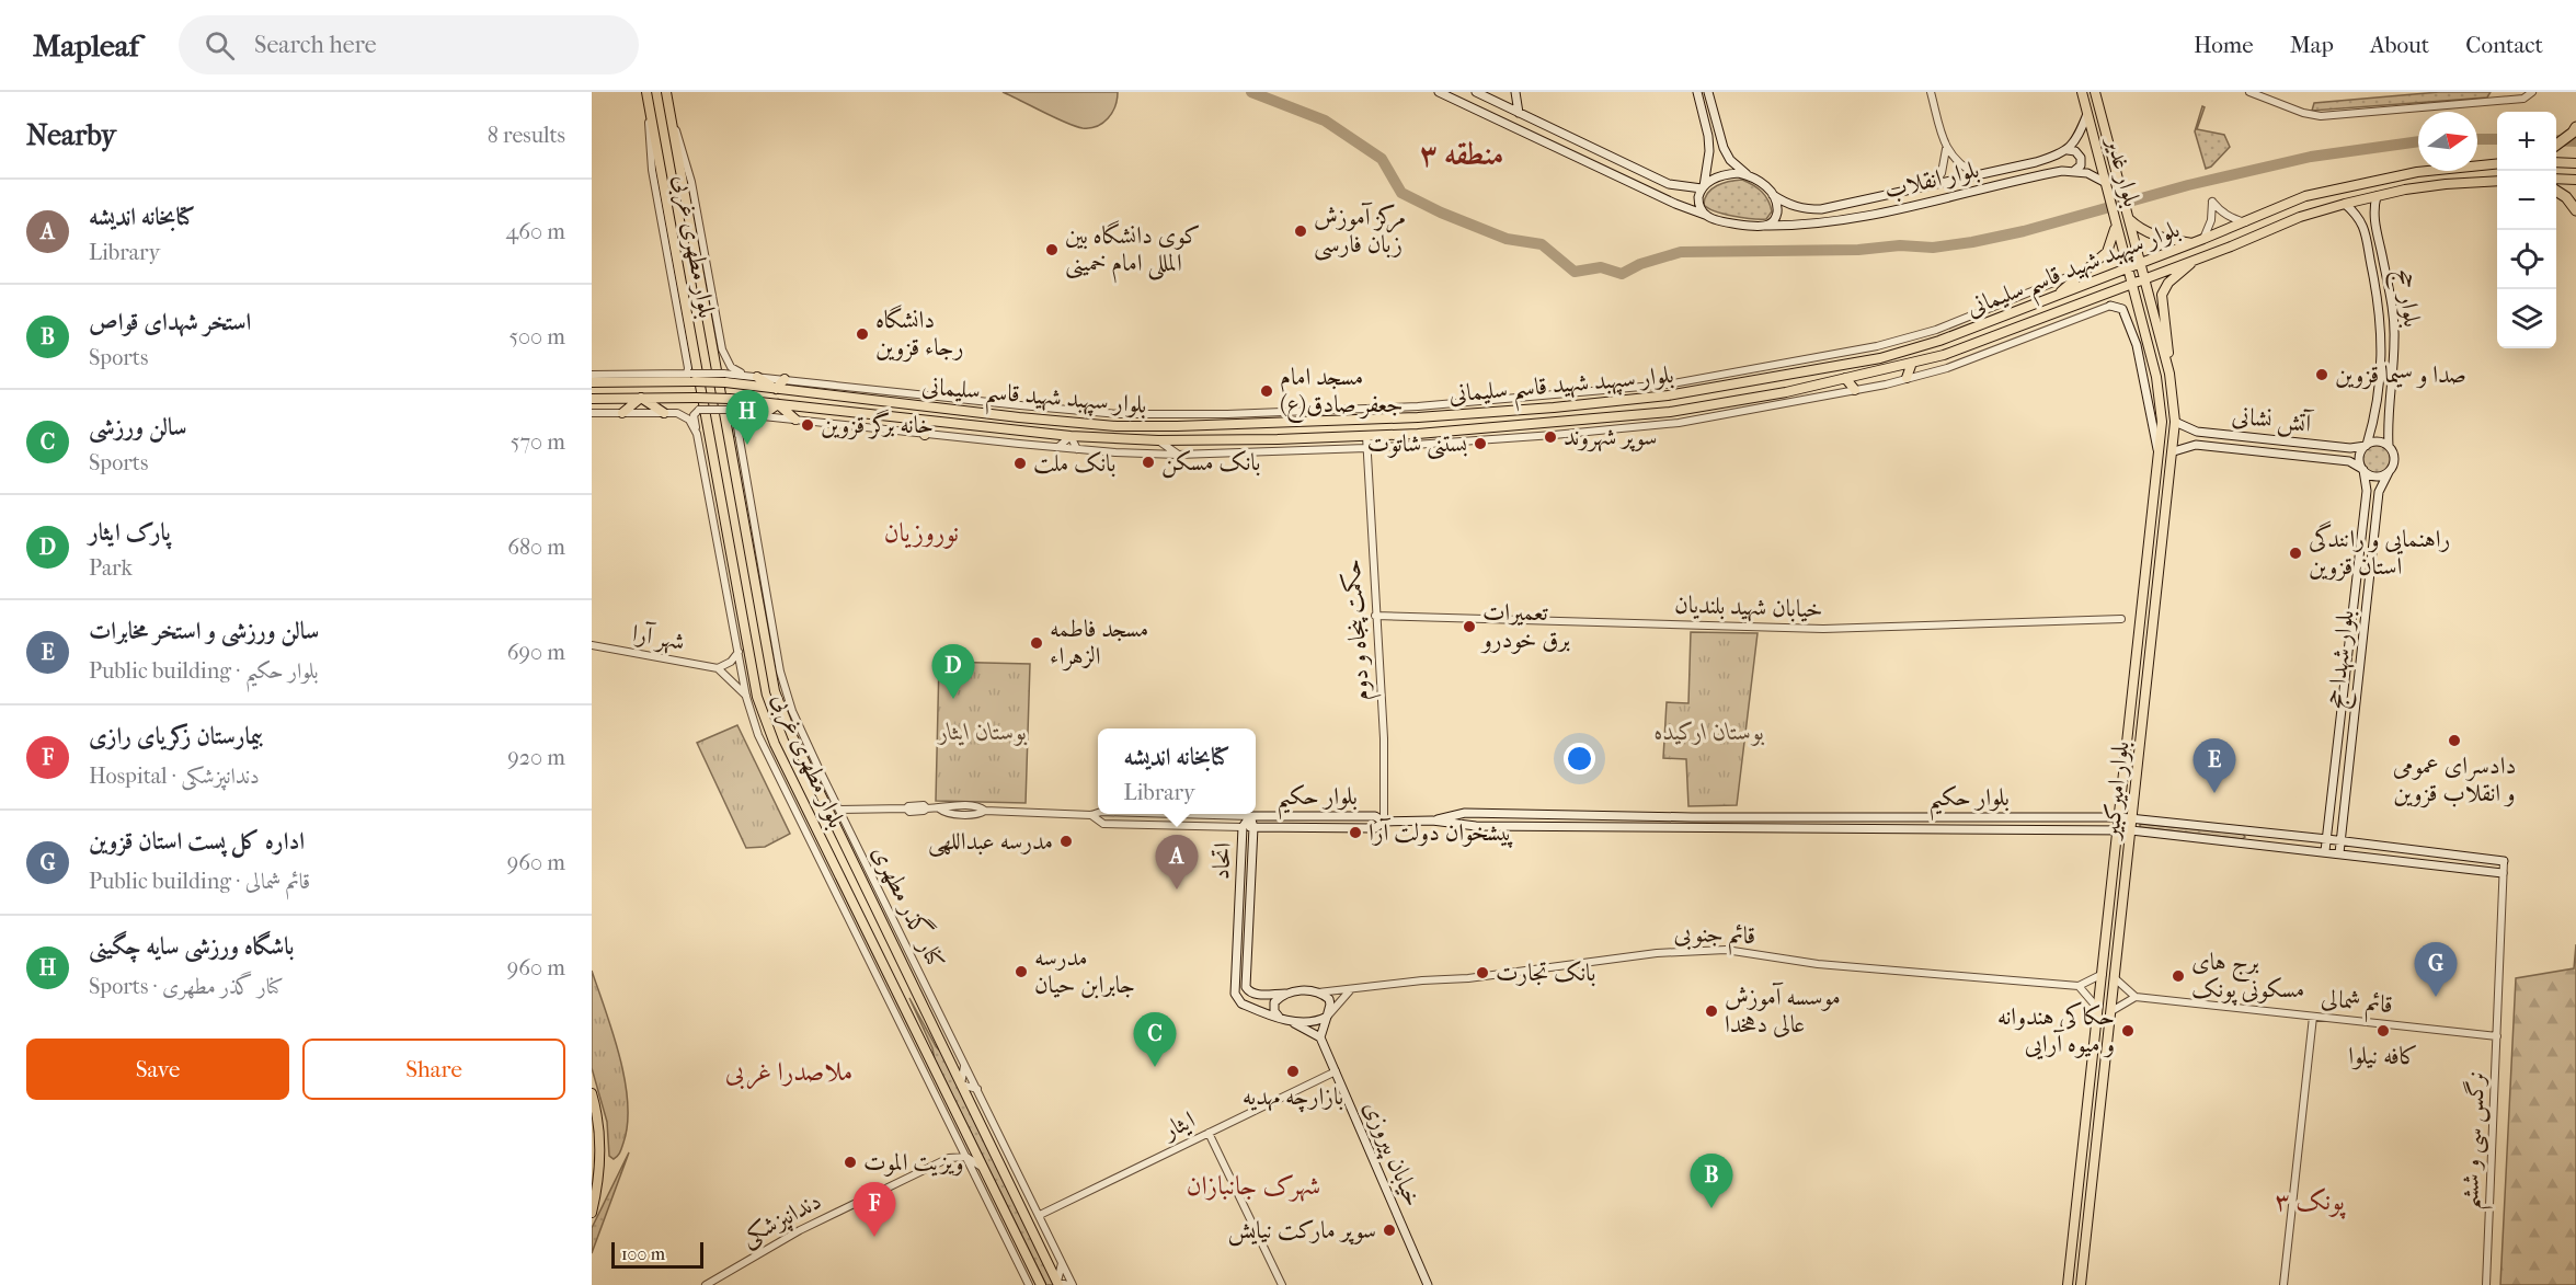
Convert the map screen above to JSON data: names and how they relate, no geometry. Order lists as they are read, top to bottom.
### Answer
{
  "streets": {
    "main road": [
      "بلوار غدیر",
      "بلوار انقلاب",
      "بلوار مطهری غربی",
      "بلوار سپهبد شهید قاسم سلیمانی",
      "بلوار حج",
      "آتش نشانی",
      "بلوار شهدا حج",
      "بلوار امیرکبیر",
      "بلوار حکیم",
      "اتحاد",
      "خیابان پیروزی"
    ],
    "street": [
      "خیابان شهید بلندیان",
      "حکمت پنجاه و دوم",
      "شهر آرا",
      "کنار گذر مطهری",
      "قائم جنوبی",
      "قائم شمالی",
      "ایثار",
      "نرگس سی و ششم",
      "دندانپزشکی"
    ]
  },
  "crossings": [
    ["بلوار غدیر", "بلوار انقلاب"],
    ["بلوار غدیر", "بلوار سپهبد شهید قاسم سلیمانی"],
    ["بلوار غدیر", "بلوار امیرکبیر"],
    ["بلوار سپهبد شهید قاسم سلیمانی", "بلوار حج"],
    ["بلوار سپهبد شهید قاسم سلیمانی", "حکمت پنجاه و دوم"],
    ["بلوار سپهبد شهید قاسم سلیمانی", "بلوار امیرکبیر"],
    ["بلوار حج", "آتش نشانی"],
    ["بلوار حج", "بلوار شهدا حج"],
    ["آتش نشانی", "بلوار شهدا حج"],
    ["آتش نشانی", "بلوار امیرکبیر"],
    ["خیابان شهید بلندیان", "حکمت پنجاه و دوم"],
    ["حکمت پنجاه و دوم", "بلوار حکیم"],
    ["بلوار شهدا حج", "بلوار حکیم"],
    ["بلوار امیرکبیر", "بلوار حکیم"],
    ["بلوار حکیم", "اتحاد"],
    ["بلوار حکیم", "کنار گذر مطهری"],
    ["بلوار حکیم", "نرگس سی و ششم"],
    ["کنار گذر مطهری", "ایثار"],
    ["قائم شمالی", "نرگس سی و ششم"],
    ["ایثار", "خیابان پیروزی"]
  ],
  "districts": [
    "منطقه ۳",
    "نوروزیان",
    "ملاصدرا غربی",
    "شهرک جانبازان",
    "پونک ۳"
  ],
  "parks": ["بوستان ایثار", "بوستان ارکیده"],
  "places": [
    "مرکز آموزش زبان فارسی",
    "کوی دانشگاه بین المللی امام خمینی",
    "دانشگاه رجاء قزوین",
    "صدا و سیما قزوین",
    "مسجد امام جعفر صادق(ع)",
    "خانه برگر قزوین",
    "سوپر شهروند",
    "بستنی شاتوت",
    "بانک مسکن",
    "بانک ملت",
    "راهنمایی و رانندگی استان قزوین",
    "تعمیرات برق خودرو",
    "مسجد فاطمه الزهراء",
    "دادسرای عمومی و انقلاب قزوین",
    "پیشخوان دولت آرا",
    "مدرسه عبداللهی",
    "مدرسه جابرابن حیان",
    "بانک تجارت",
    "برج های مسکونی پونک",
    "موسسه آموزش عالی دهخدا",
    "حکاکی هندوانه و میوه آرایی",
    "کافه نیلوا",
    "بازارچه مهدیه",
    "ویزیت الموت",
    "سوپر مارکت نیایش"
  ],
  "scale_bar": "100 m",
  "north": "right",
  "page": {
    "header": "Mapleaf",
    "search": "Search here",
    "nav": [
      "Home",
      "Map",
      "About",
      "Contact"
    ],
    "heading": ["Nearby", "8 results"],
    "map_buttons": ["+", "−"],
    "list": [
      {
        "mark": "A",
        "name": "کتابخانه اندیشه",
        "note": "Library",
        "value": "460 m"
      },
      {
        "mark": "B",
        "name": "استخر شهدای قواص",
        "note": "Sports",
        "value": "500 m"
      },
      {
        "mark": "C",
        "name": "سالن ورزشی",
        "note": "Sports",
        "value": "570 m"
      },
      {
        "mark": "D",
        "name": "پارک ایثار",
        "note": "Park",
        "value": "680 m"
      },
      {
        "mark": "E",
        "name": "سالن ورزشی و استخر مخابرات",
        "note": "Public building · بلوار حکیم",
        "value": "690 m"
      },
      {
        "mark": "F",
        "name": "بیمارستان زکریای رازی",
        "note": "Hospital · دندانپزشکی",
        "value": "920 m"
      },
      {
        "mark": "G",
        "name": "اداره کل پست استان قزوین",
        "note": "Public building · قائم شمالی",
        "value": "960 m"
      },
      {
        "mark": "H",
        "name": "باشگاه ورزشى سايه چگينى",
        "note": "Sports · کنار گذر مطهری",
        "value": "960 m"
      }
    ],
    "pins": [
      "H",
      "D",
      "E",
      "A",
      "G",
      "C",
      "B",
      "F"
    ],
    "popup": ["کتابخانه اندیشه", "Library"],
    "buttons": ["Save", "Share"],
    "scale": "100 m"
  }
}
